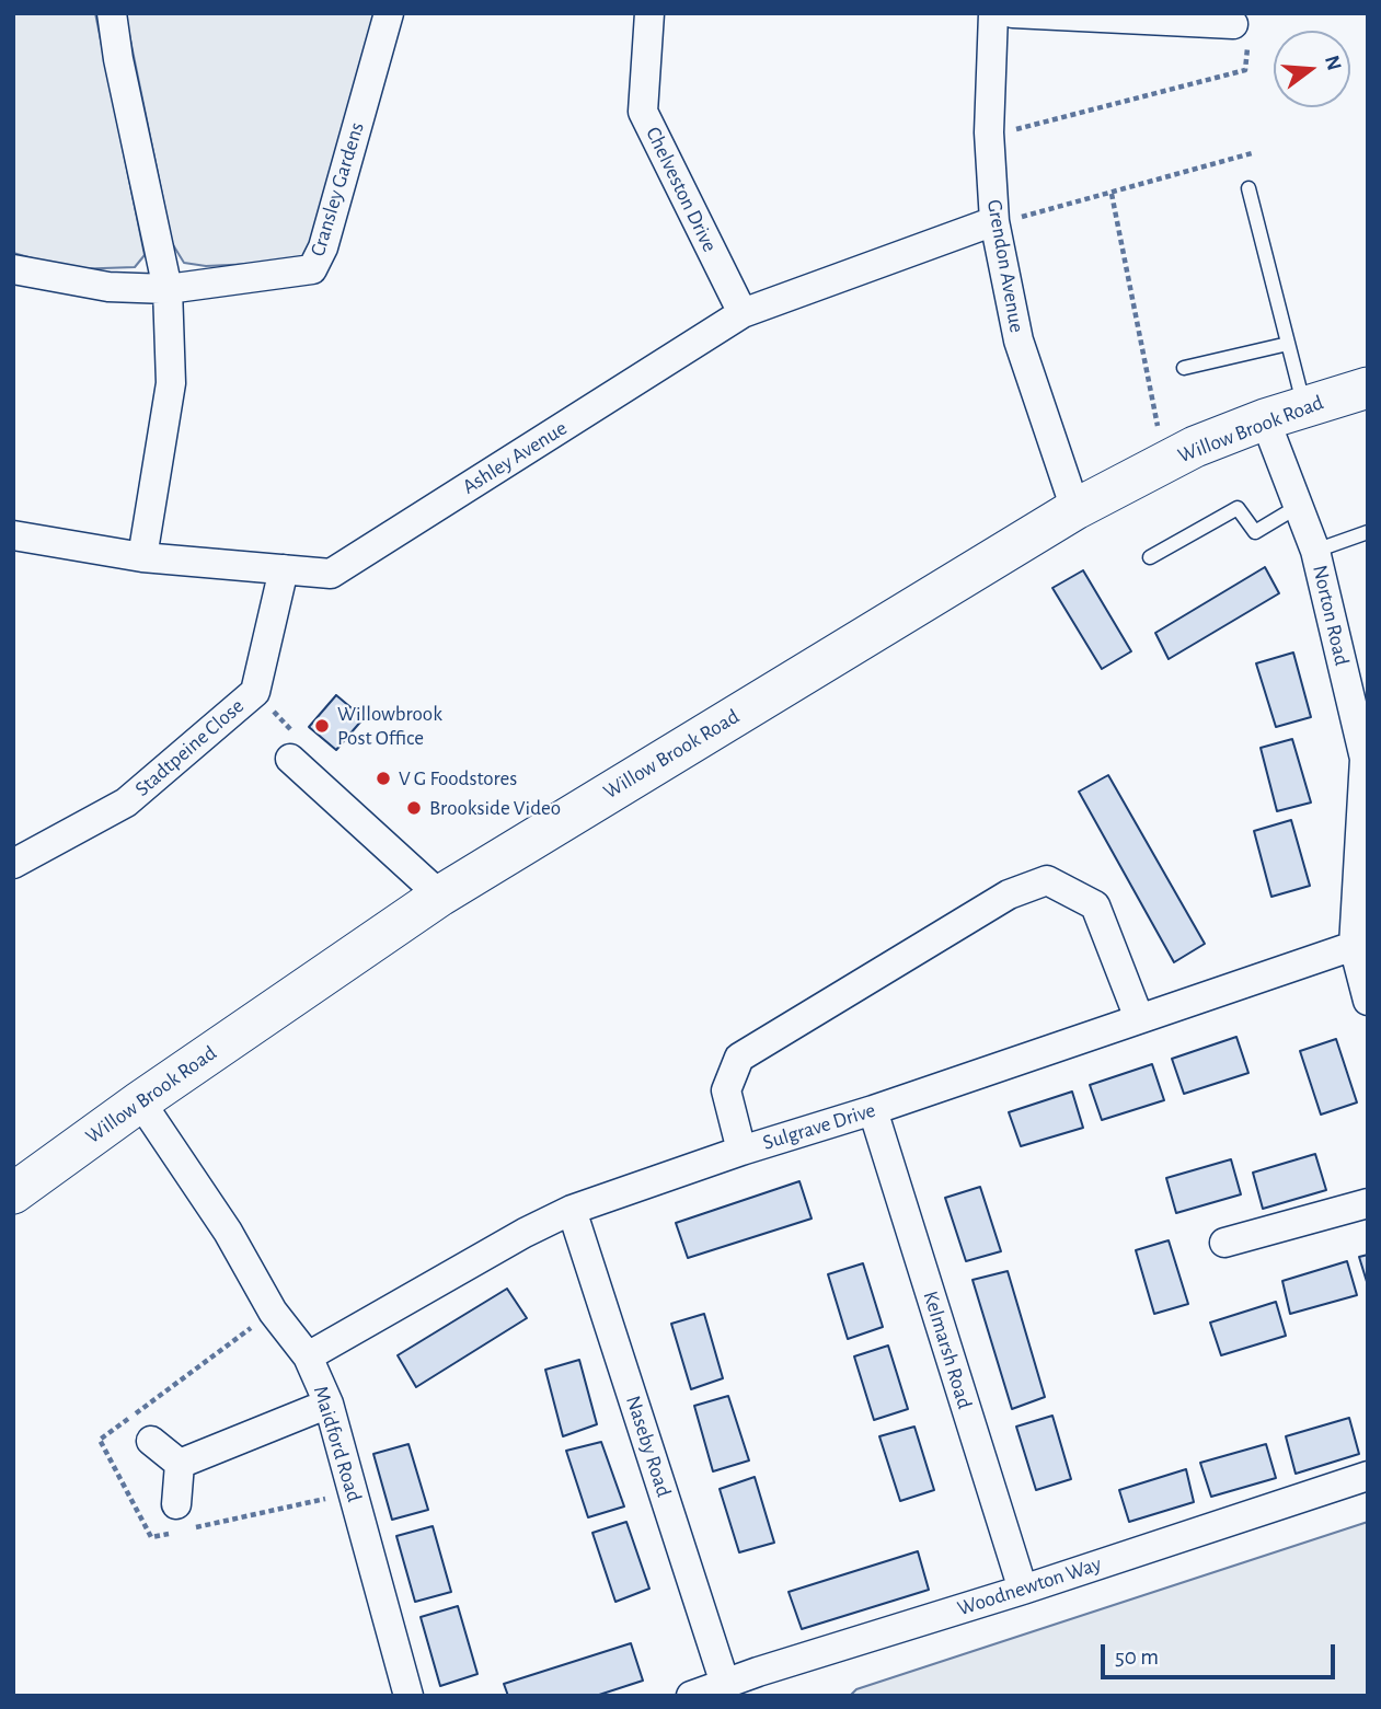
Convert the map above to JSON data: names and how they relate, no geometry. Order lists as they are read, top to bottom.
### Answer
{
  "streets": {
    "street": [
      "Cransley Gardens",
      "Chelveston Drive",
      "Grendon Avenue",
      "Willow Brook Road",
      "Ashley Avenue",
      "Norton Road",
      "Stadtpeine Close",
      "Sulgrave Drive",
      "Kelmarsh Road",
      "Maidford Road",
      "Naseby Road",
      "Woodnewton Way"
    ]
  },
  "crossings": [
    ["Chelveston Drive", "Ashley Avenue"],
    ["Grendon Avenue", "Willow Brook Road"],
    ["Grendon Avenue", "Ashley Avenue"],
    ["Willow Brook Road", "Norton Road"],
    ["Willow Brook Road", "Maidford Road"],
    ["Ashley Avenue", "Stadtpeine Close"],
    ["Norton Road", "Sulgrave Drive"],
    ["Sulgrave Drive", "Kelmarsh Road"],
    ["Sulgrave Drive", "Maidford Road"],
    ["Sulgrave Drive", "Naseby Road"],
    ["Kelmarsh Road", "Woodnewton Way"],
    ["Naseby Road", "Woodnewton Way"]
  ],
  "places": ["Willowbrook Post Office", "V G Foodstores", "Brookside Video"],
  "scale_bar": "50 m",
  "north": "right"
}
